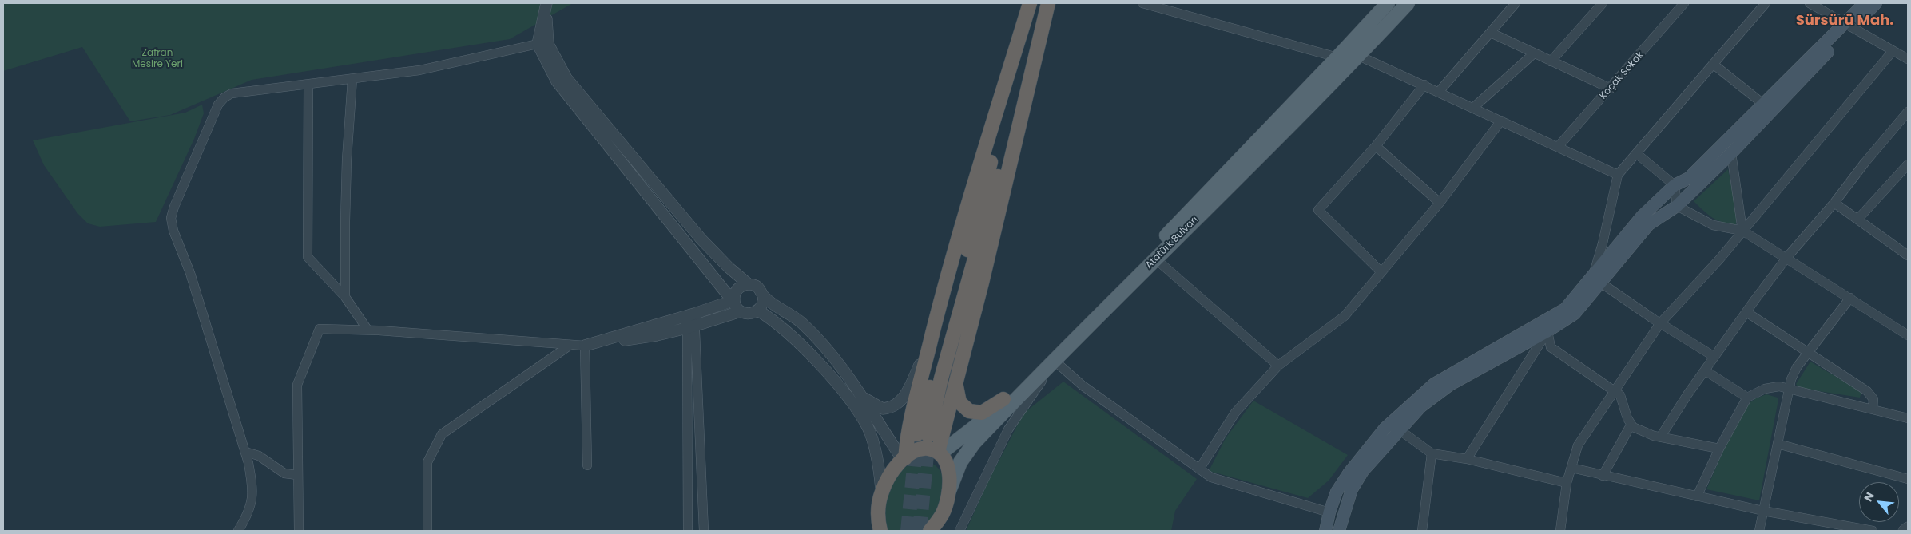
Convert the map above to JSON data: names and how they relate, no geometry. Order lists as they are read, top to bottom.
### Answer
{
  "streets": {
    "main road": ["Atatürk Bulvarı"],
    "street": ["Koçak Sokak"]
  },
  "districts": ["Sürsürü Mah."],
  "parks": ["Zafran Mesire Yeri"],
  "north": "top left"
}
